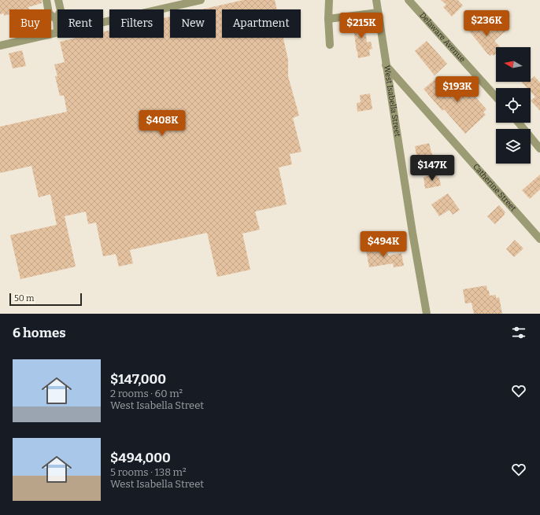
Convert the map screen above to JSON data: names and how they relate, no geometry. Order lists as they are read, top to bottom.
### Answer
{
  "streets": {
    "street": ["Delaware Avenue", "West Isabella Street", "Catherine Street"]
  },
  "crossings": [
    ["West Isabella Street", "Catherine Street"]
  ],
  "scale_bar": "50 m",
  "north": "left",
  "page": {
    "chip": [
      "Buy",
      "Rent",
      "Filters",
      "New",
      "Apartment"
    ],
    "price": [
      "$236K",
      "$215K",
      "$193K",
      "$408K",
      "$147K",
      "$494K"
    ],
    "scale": "50 m",
    "heading": "6 homes",
    "list": [
      {
        "name": "$147,000",
        "note": "2 rooms · 60 m² · West Isabella Street"
      },
      {
        "name": "$494,000",
        "note": "5 rooms · 138 m² · West Isabella Street"
      }
    ]
  }
}
